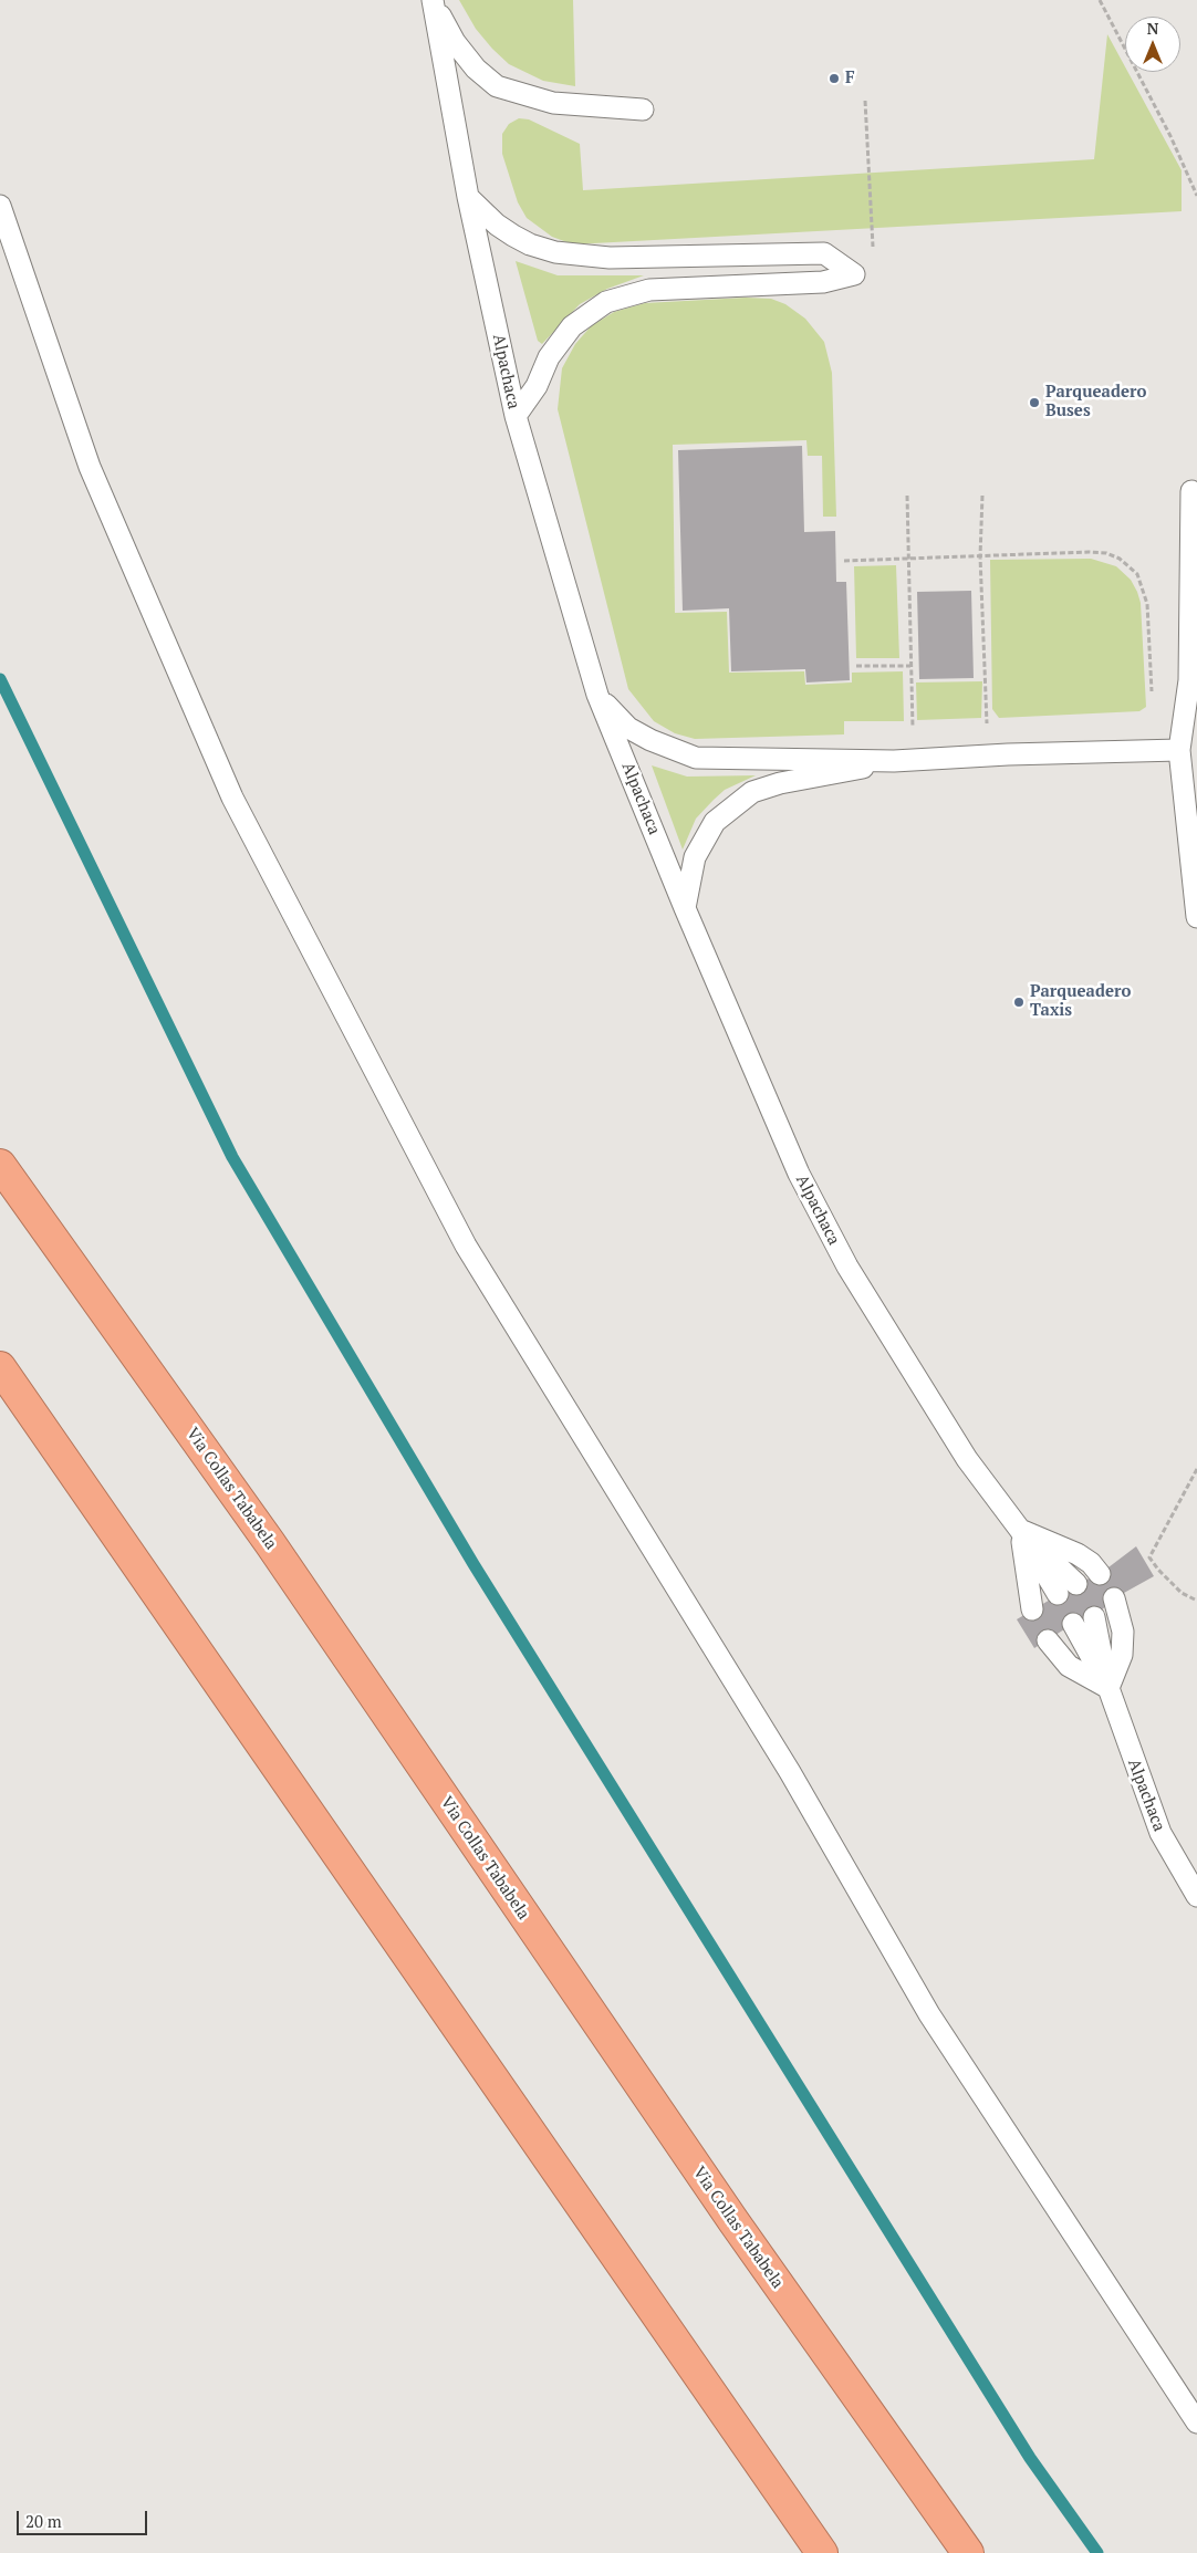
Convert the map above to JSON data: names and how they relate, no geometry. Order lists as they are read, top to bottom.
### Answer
{
  "streets": {
    "highway": ["Via Collas Tababela"],
    "lane": ["Alpachaca"]
  },
  "places": ["F", "Parqueadero Buses", "Parqueadero Taxis"],
  "scale_bar": "20 m",
  "north": "top"
}
